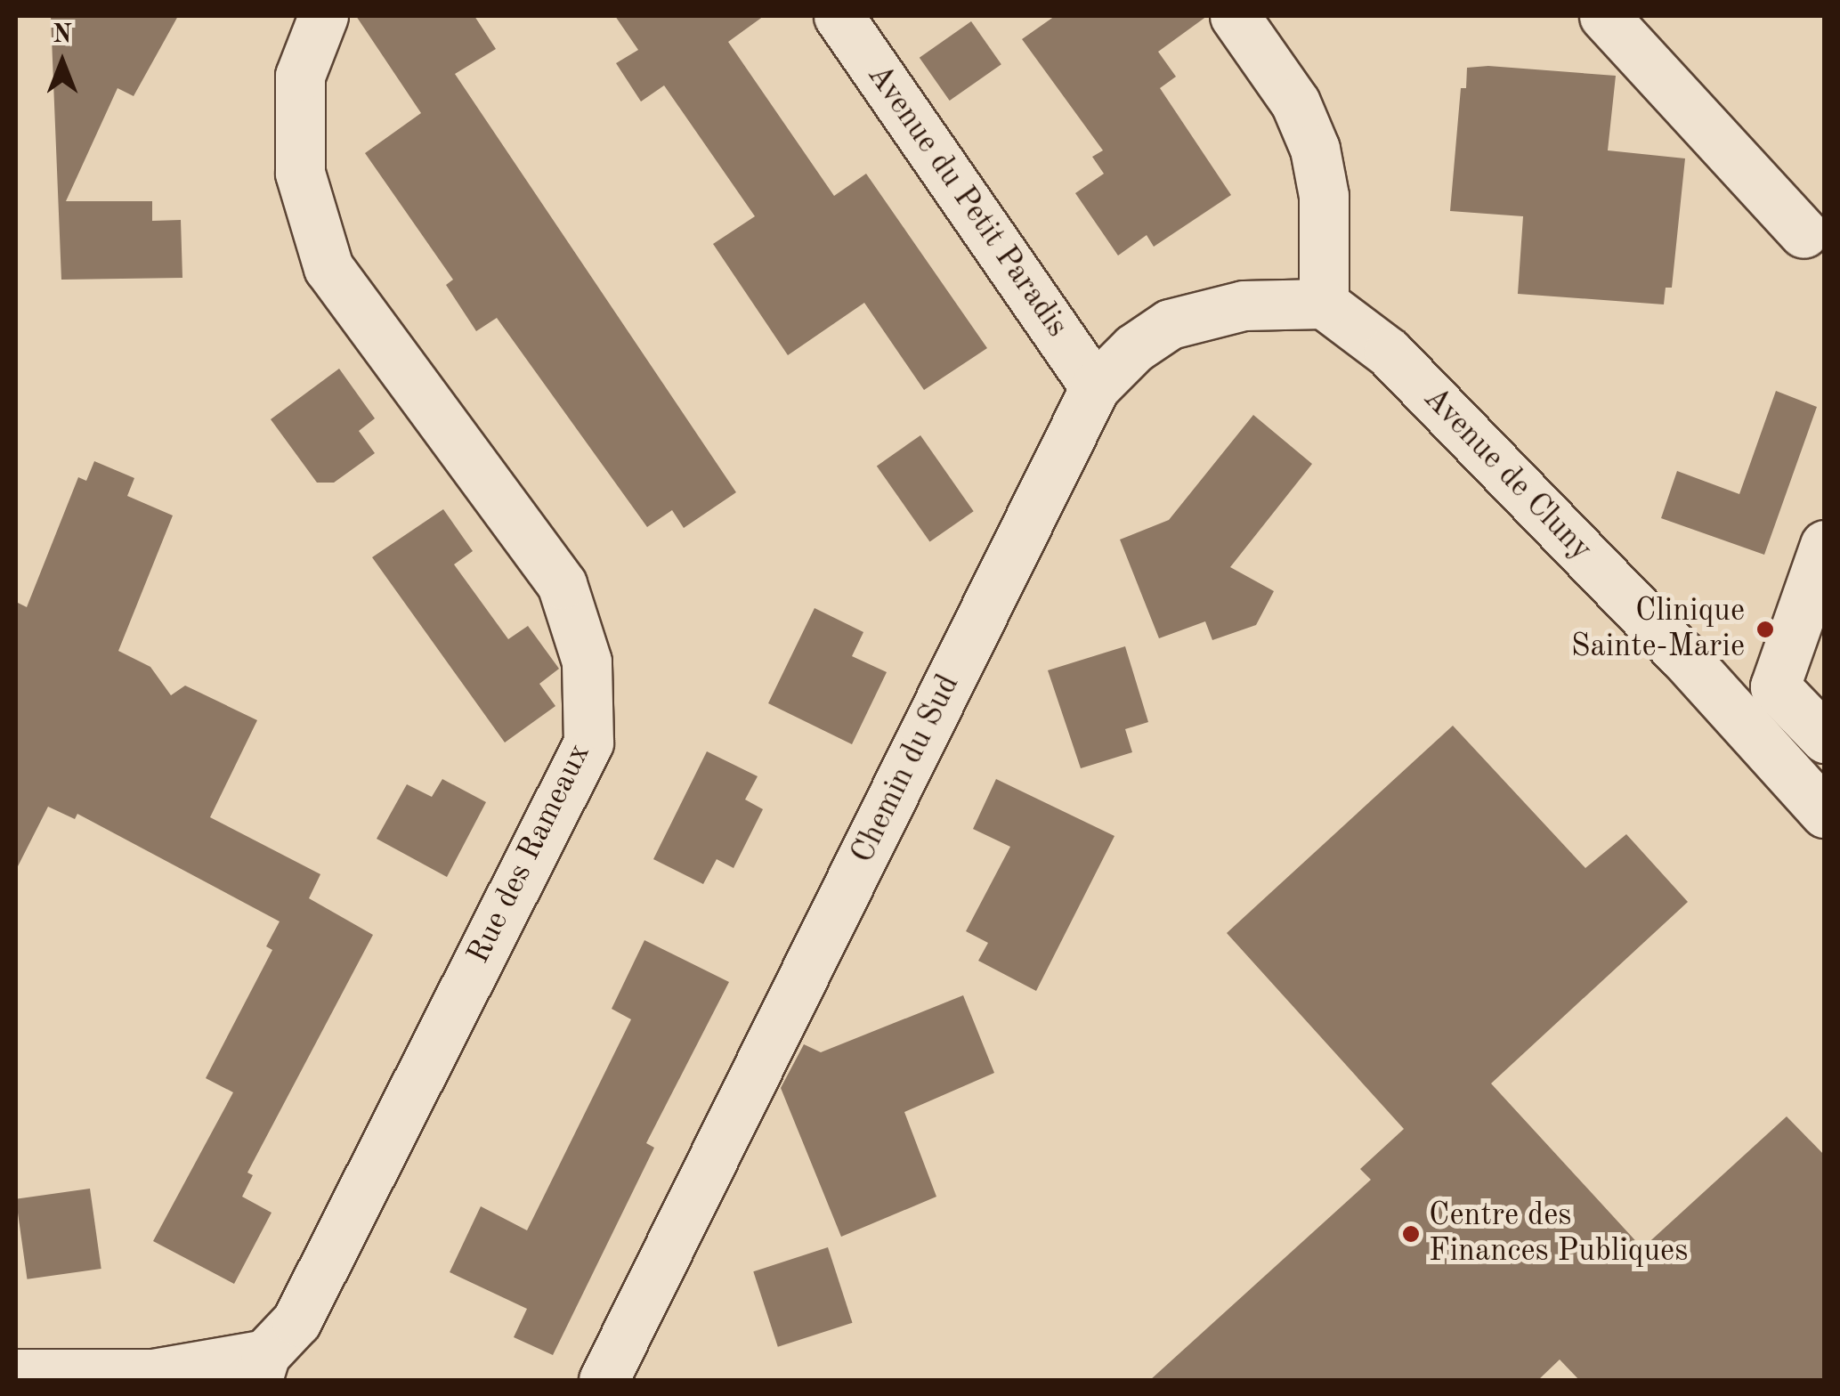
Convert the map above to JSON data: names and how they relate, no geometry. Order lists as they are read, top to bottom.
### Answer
{
  "streets": {
    "street": [
      "Avenue du Petit Paradis",
      "Avenue de Cluny",
      "Chemin du Sud",
      "Rue des Rameaux"
    ]
  },
  "crossings": [
    ["Avenue du Petit Paradis", "Chemin du Sud"],
    ["Avenue de Cluny", "Chemin du Sud"]
  ],
  "places": ["Clinique Sainte-Marie", "Centre des Finances Publiques"],
  "north": "top"
}
